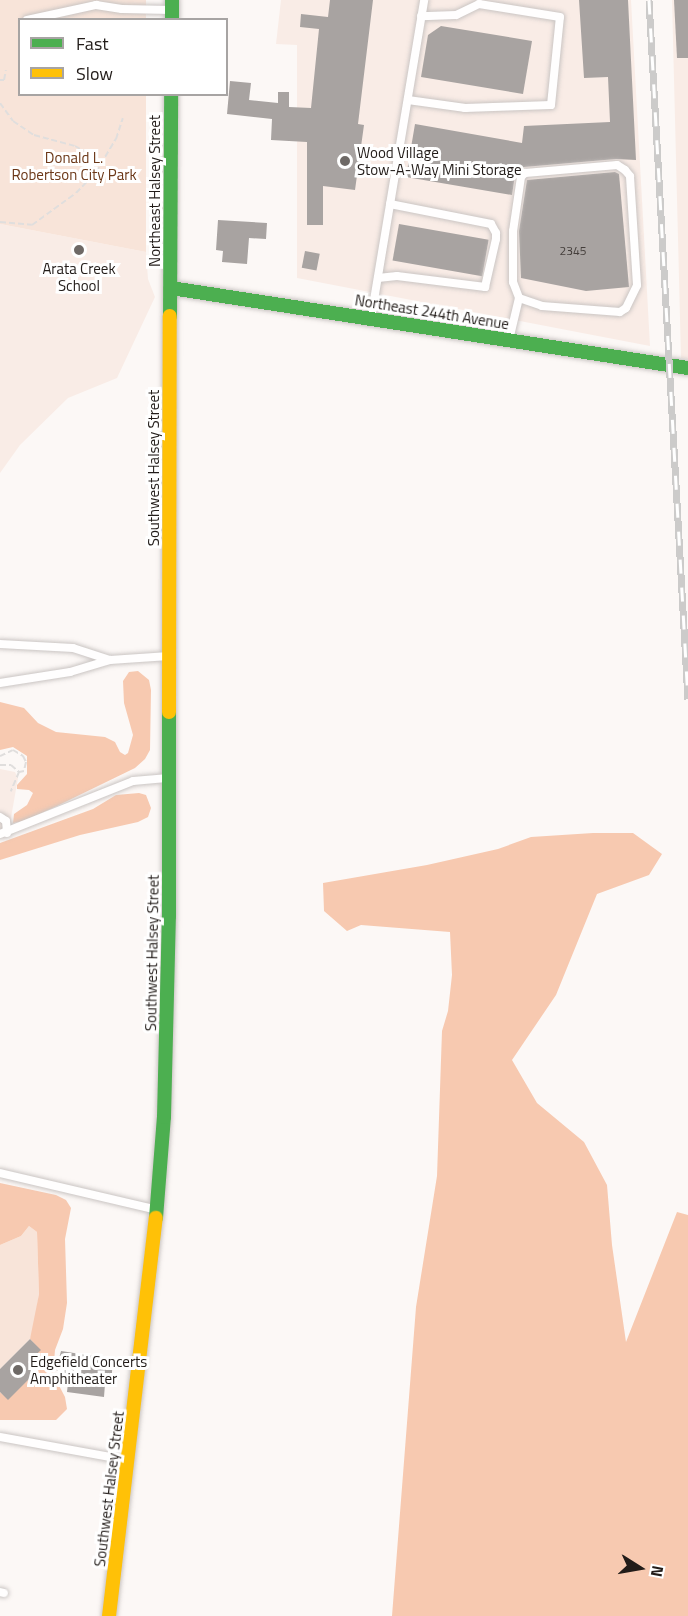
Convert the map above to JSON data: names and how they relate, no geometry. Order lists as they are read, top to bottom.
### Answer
{
  "streets": {
    "street": ["Northeast Halsey Street", "Northeast 244th Avenue", "Southwest Halsey Street"]
  },
  "crossings": [
    ["Northeast Halsey Street", "Northeast 244th Avenue"],
    ["Northeast Halsey Street", "Southwest Halsey Street"],
    ["Northeast 244th Avenue", "Southwest Halsey Street"]
  ],
  "parks": ["Donald L. Robertson City Park"],
  "places": ["Wood Village Stow-A-Way Mini Storage", "Arata Creek School", "Edgefield Concerts Amphitheater"],
  "house_numbers": ["2345"],
  "legend": ["Fast", "Slow"],
  "north": "right"
}
